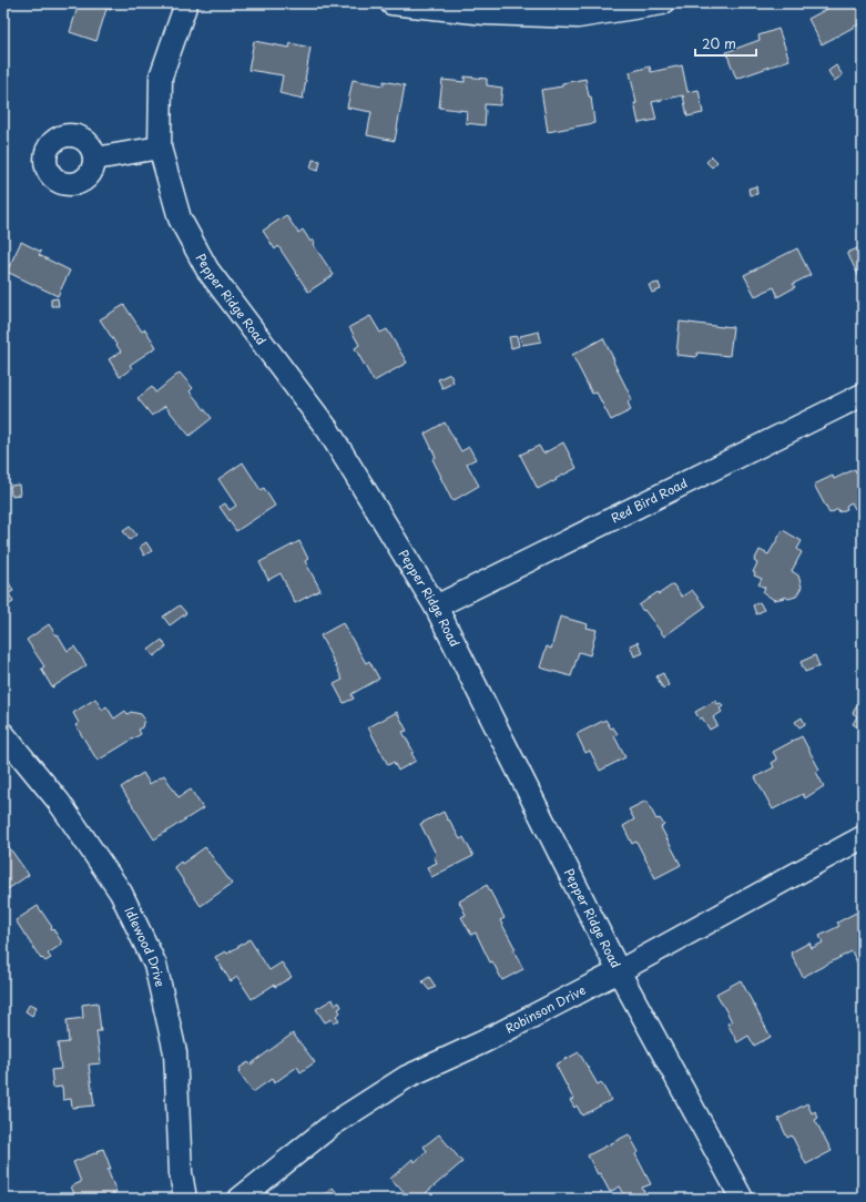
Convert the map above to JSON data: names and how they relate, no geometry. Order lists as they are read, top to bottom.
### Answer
{
  "streets": {
    "street": [
      "Pepper Ridge Road",
      "Red Bird Road",
      "Idlewood Drive",
      "Robinson Drive"
    ]
  },
  "crossings": [
    ["Pepper Ridge Road", "Red Bird Road"],
    ["Pepper Ridge Road", "Robinson Drive"]
  ],
  "scale_bar": "20 m"
}
